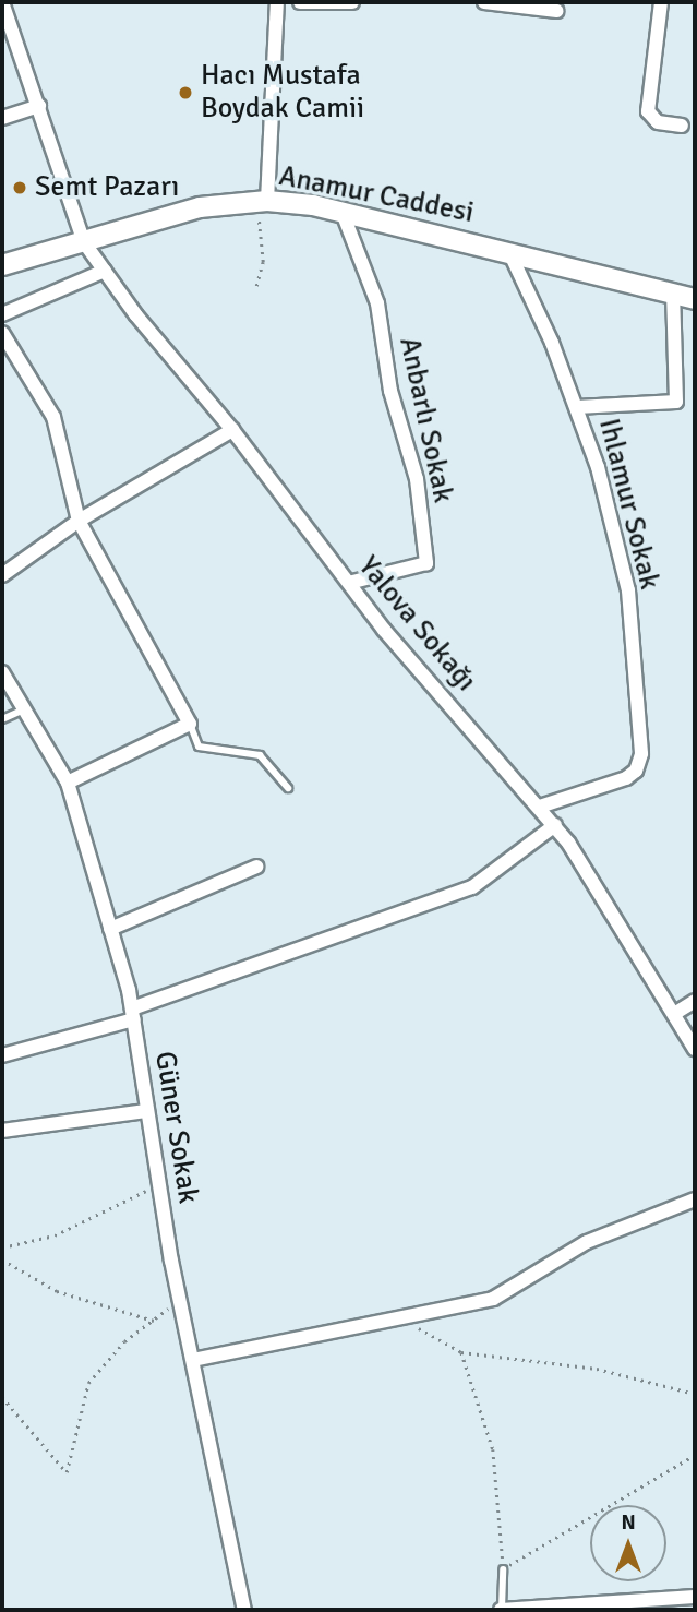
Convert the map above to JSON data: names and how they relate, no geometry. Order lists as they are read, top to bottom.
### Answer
{
  "streets": {
    "street": [
      "Anamur Caddesi",
      "Anbarlı Sokak",
      "Ihlamur Sokak",
      "Yalova Sokağı",
      "Güner Sokak"
    ]
  },
  "crossings": [
    ["Anamur Caddesi", "Anbarlı Sokak"],
    ["Anamur Caddesi", "Ihlamur Sokak"],
    ["Anamur Caddesi", "Yalova Sokağı"],
    ["Anbarlı Sokak", "Yalova Sokağı"],
    ["Ihlamur Sokak", "Yalova Sokağı"]
  ],
  "places": ["Hacı Mustafa Boydak Camii", "Semt Pazarı"],
  "north": "top"
}
